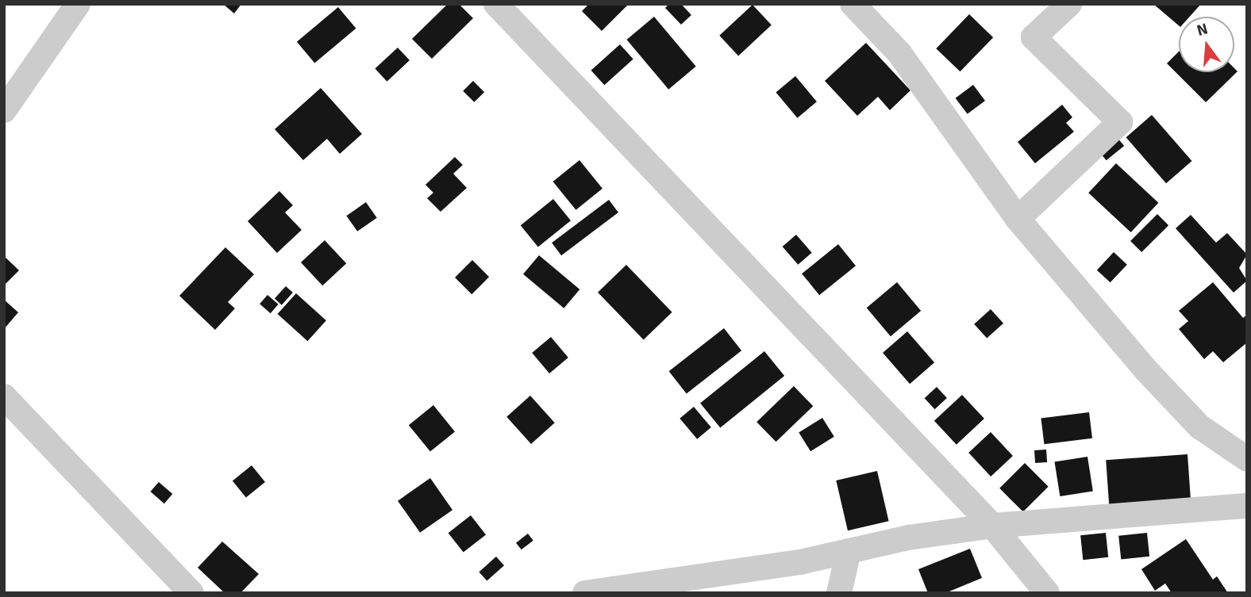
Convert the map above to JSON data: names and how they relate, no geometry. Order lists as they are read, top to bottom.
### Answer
{
  "north": "top"
}
